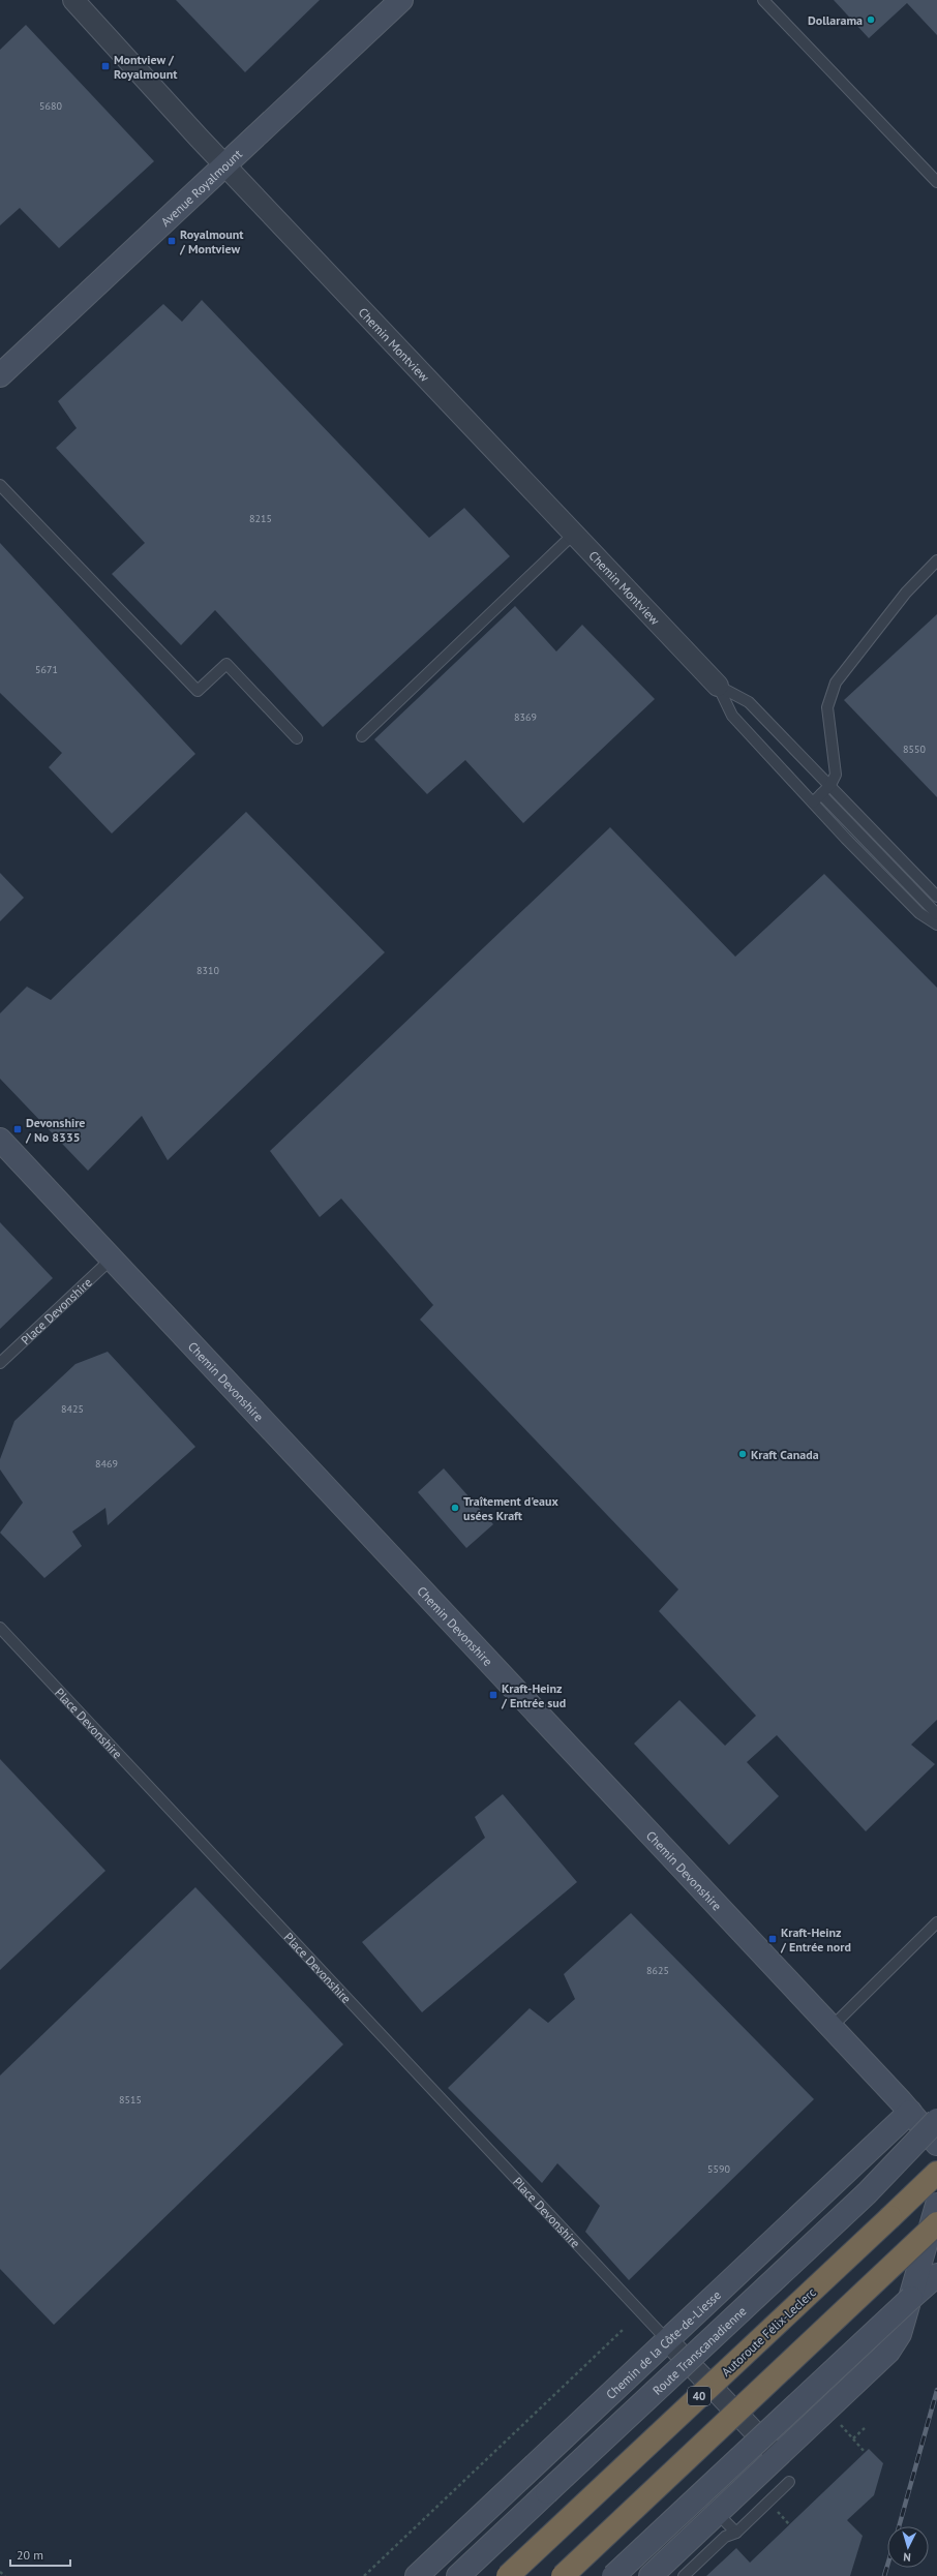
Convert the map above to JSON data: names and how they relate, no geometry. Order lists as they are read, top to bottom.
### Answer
{
  "streets": {
    "highway": ["Autoroute Félix-Leclerc", "40"],
    "street": [
      "Avenue Royalmount",
      "Chemin Montview",
      "Chemin Devonshire",
      "Chemin de la Côte-de-Liesse",
      "Route Transcanadienne"
    ],
    "lane": ["Place Devonshire"]
  },
  "crossings": [
    ["Avenue Royalmount", "Chemin Montview"],
    ["Place Devonshire", "Chemin Devonshire"],
    ["Place Devonshire", "Chemin de la Côte-de-Liesse"],
    ["Chemin Devonshire", "Chemin de la Côte-de-Liesse"]
  ],
  "places": {
    "other": ["Dollarama", "Kraft Canada", "Traîtement d'eaux usées Kraft"],
    "transit": [
      "Montview / Royalmount",
      "Royalmount / Montview",
      "Devonshire / No 8335",
      "Kraft-Heinz / Entrée sud",
      "Kraft-Heinz / Entrée nord"
    ]
  },
  "house_numbers": [
    "5680",
    "8215",
    "5671",
    "8369",
    "8550",
    "8310",
    "8425",
    "8469",
    "8625",
    "8515",
    "5590"
  ],
  "scale_bar": "20 m",
  "north": "bottom"
}
